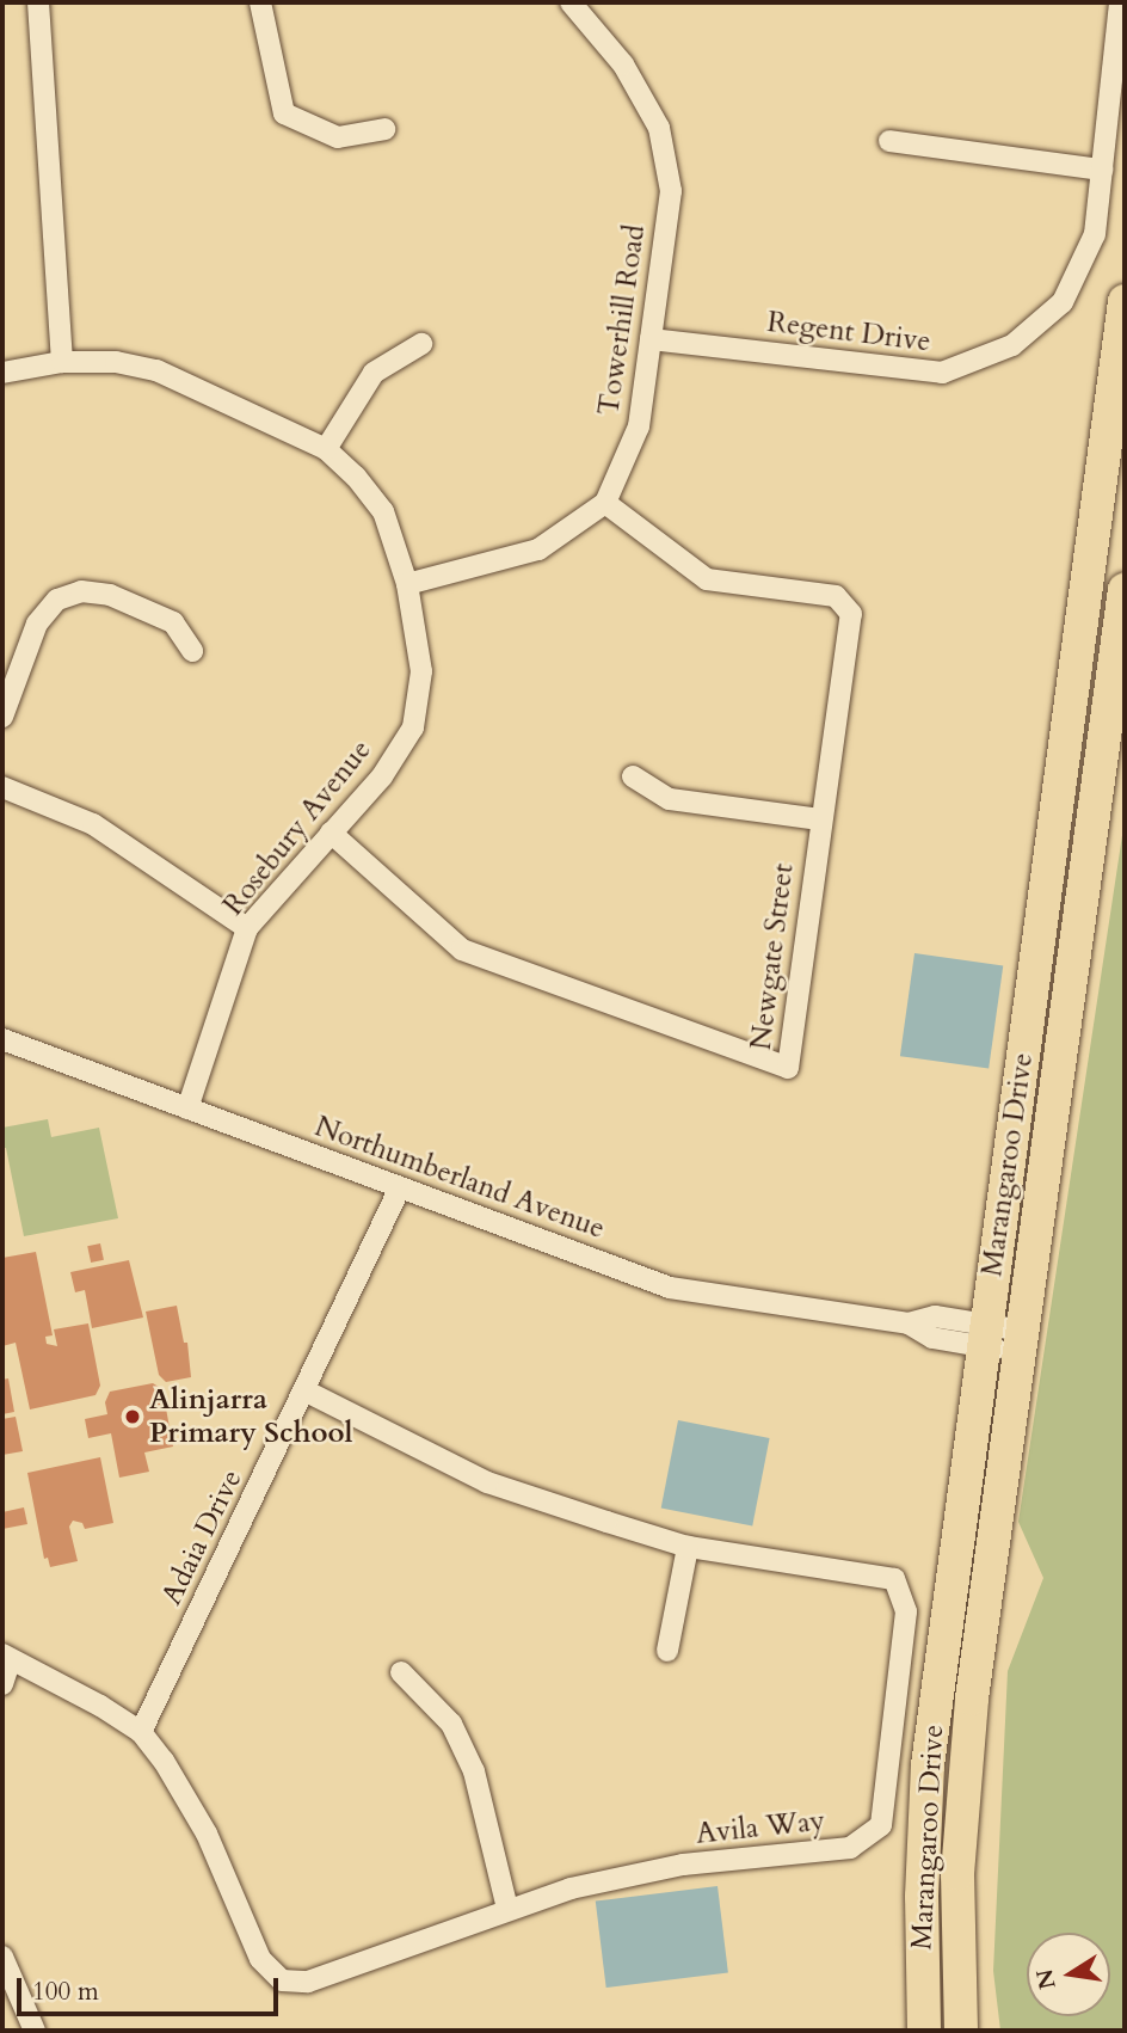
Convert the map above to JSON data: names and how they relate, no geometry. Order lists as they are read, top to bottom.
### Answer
{
  "streets": {
    "main road": ["Marangaroo Drive"],
    "street": [
      "Towerhill Road",
      "Regent Drive",
      "Rosebury Avenue",
      "Newgate Street",
      "Northumberland Avenue",
      "Adaia Drive",
      "Avila Way"
    ]
  },
  "crossings": [
    ["Towerhill Road", "Regent Drive"],
    ["Towerhill Road", "Newgate Street"],
    ["Rosebury Avenue", "Newgate Street"],
    ["Rosebury Avenue", "Northumberland Avenue"],
    ["Marangaroo Drive", "Northumberland Avenue"],
    ["Northumberland Avenue", "Adaia Drive"],
    ["Adaia Drive", "Avila Way"]
  ],
  "places": ["Alinjarra Primary School"],
  "scale_bar": "100 m",
  "north": "left"
}
